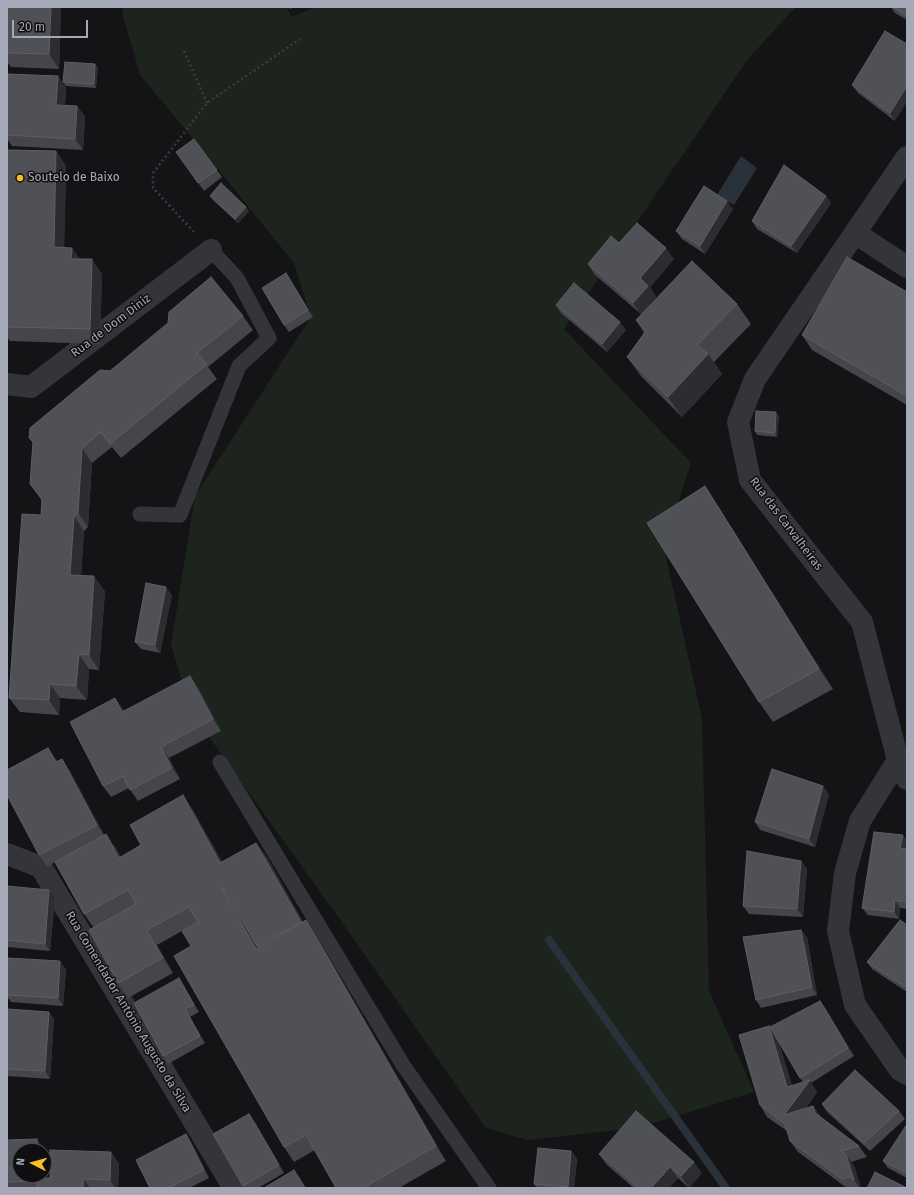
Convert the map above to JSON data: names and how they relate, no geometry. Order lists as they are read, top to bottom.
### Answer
{
  "streets": {
    "street": ["Rua de Dom Diniz", "Rua das Carvalheiras", "Rua Comendador António Augusto da Silva"]
  },
  "places": ["Soutelo de Baixo"],
  "scale_bar": "20 m",
  "north": "left"
}
